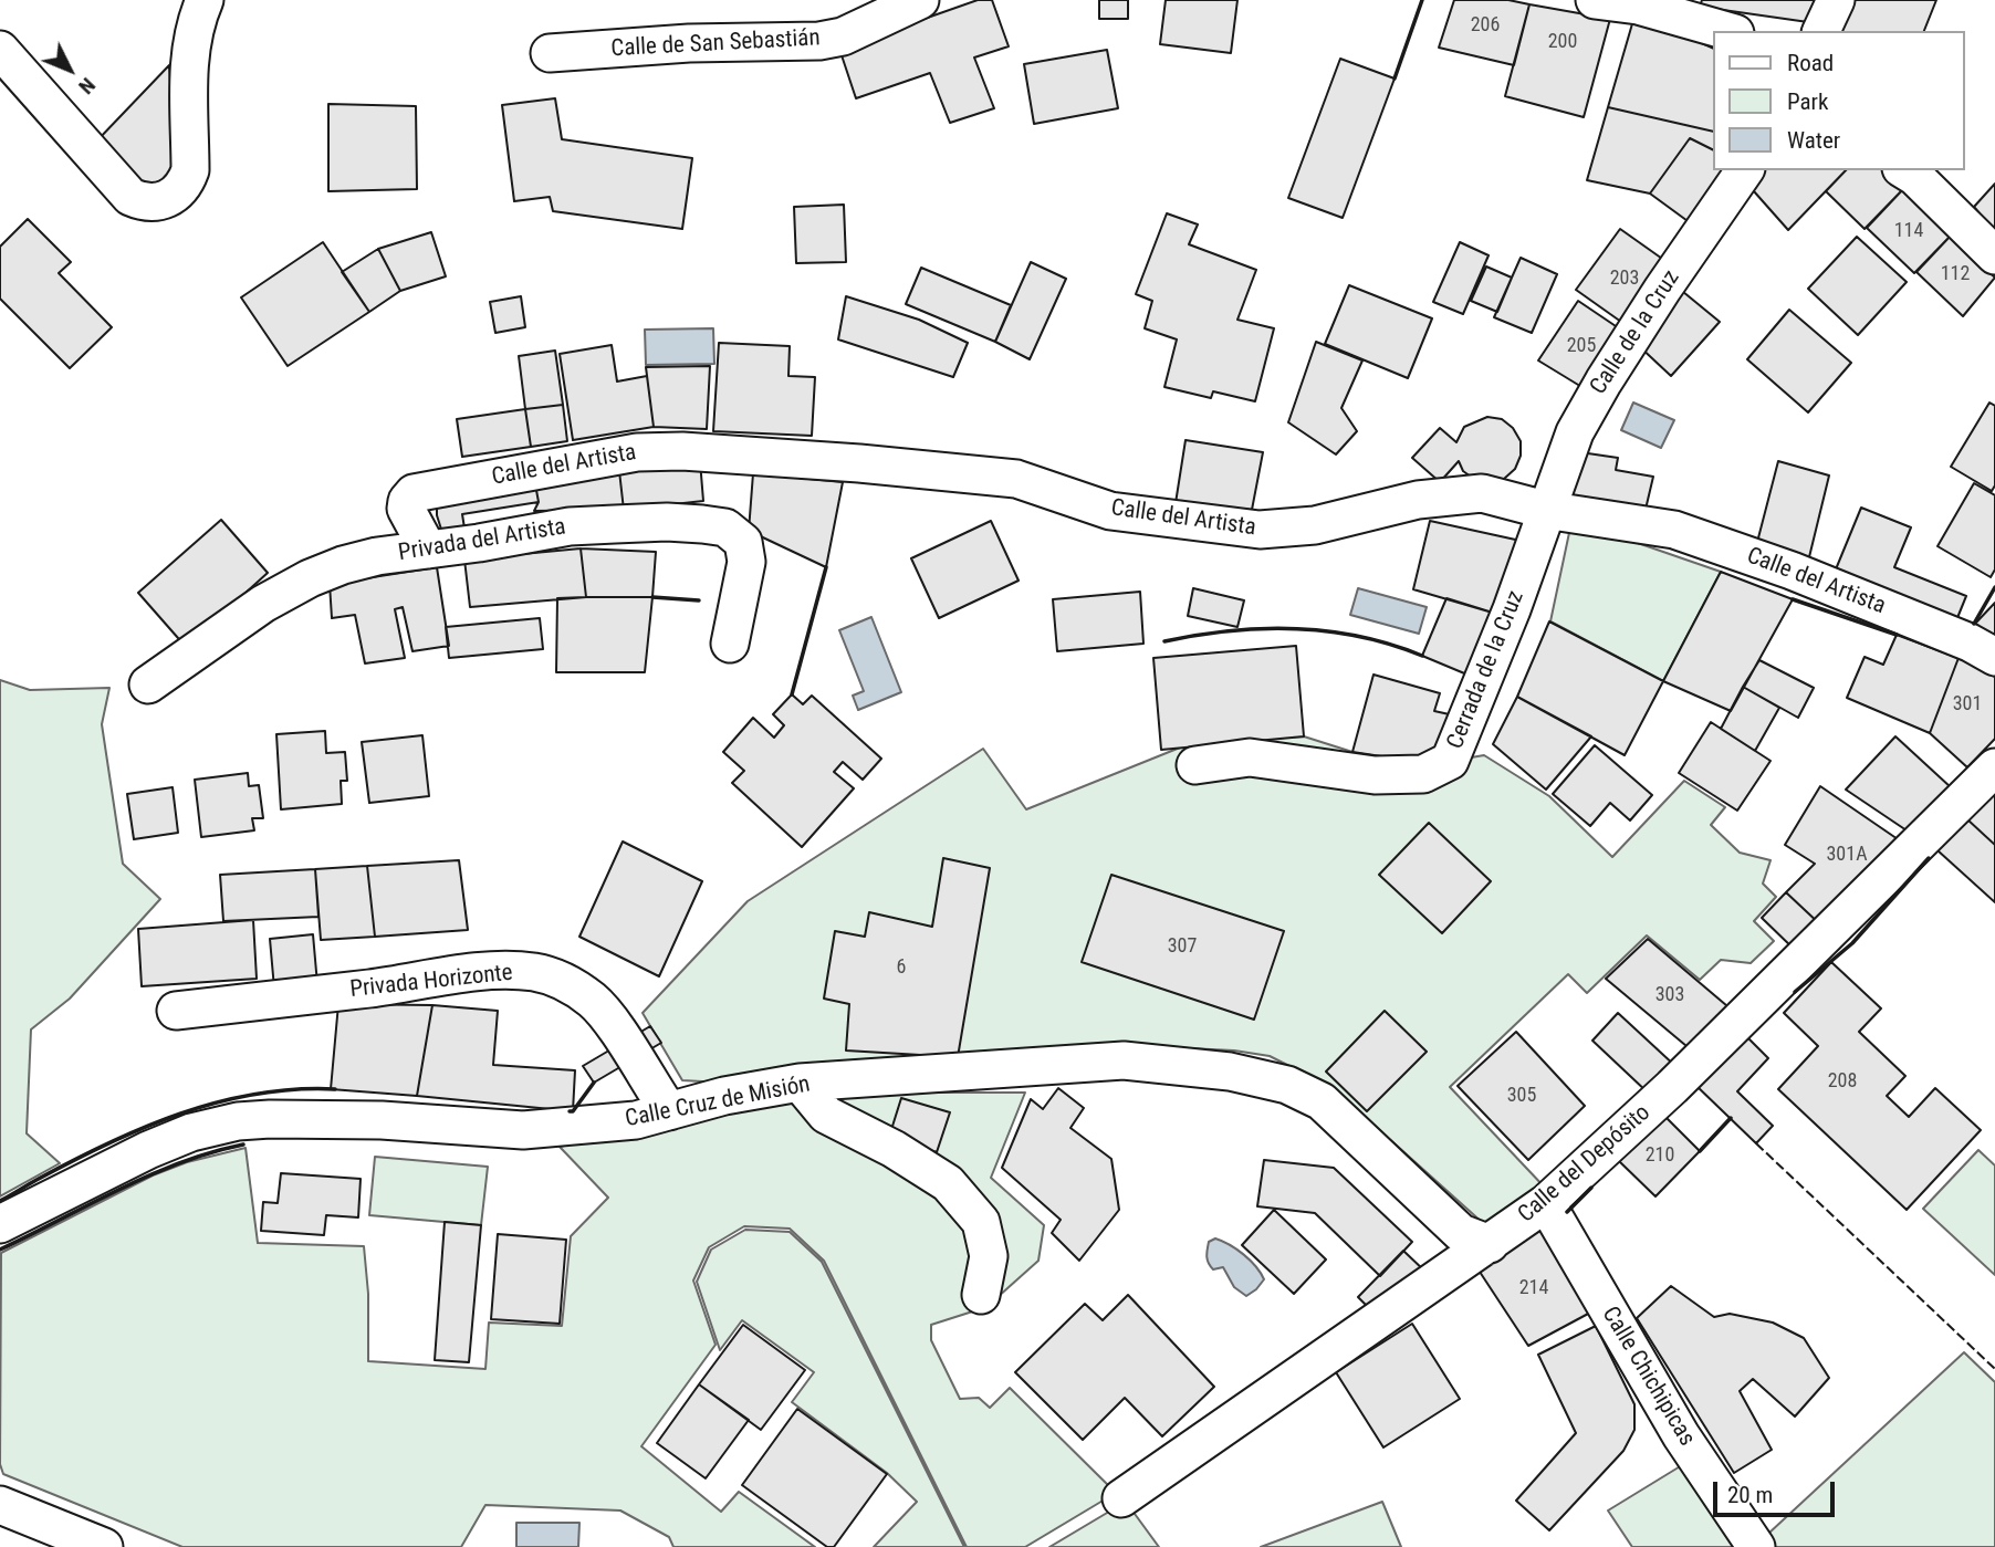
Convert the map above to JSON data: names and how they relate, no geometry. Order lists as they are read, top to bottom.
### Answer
{
  "streets": {
    "street": [
      "Calle de San Sebastián",
      "Calle de la Cruz",
      "Calle del Artista",
      "Privada del Artista",
      "Cerrada de la Cruz",
      "Privada Horizonte",
      "Calle Cruz de Misión",
      "Calle del Depósito",
      "Calle Chichipicas"
    ]
  },
  "crossings": [
    ["Calle de la Cruz", "Calle del Artista"],
    ["Calle de la Cruz", "Cerrada de la Cruz"],
    ["Calle del Artista", "Privada del Artista"],
    ["Calle del Artista", "Cerrada de la Cruz"],
    ["Privada Horizonte", "Calle Cruz de Misión"],
    ["Calle Cruz de Misión", "Calle del Depósito"],
    ["Calle del Depósito", "Calle Chichipicas"]
  ],
  "house_numbers": [
    "206",
    "200",
    "114",
    "112",
    "203",
    "205",
    "301",
    "301A",
    "307",
    "6",
    "303",
    "208",
    "305",
    "210",
    "214"
  ],
  "legend": ["Road", "Park", "Water"],
  "scale_bar": "20 m",
  "north": "bottom right"
}
